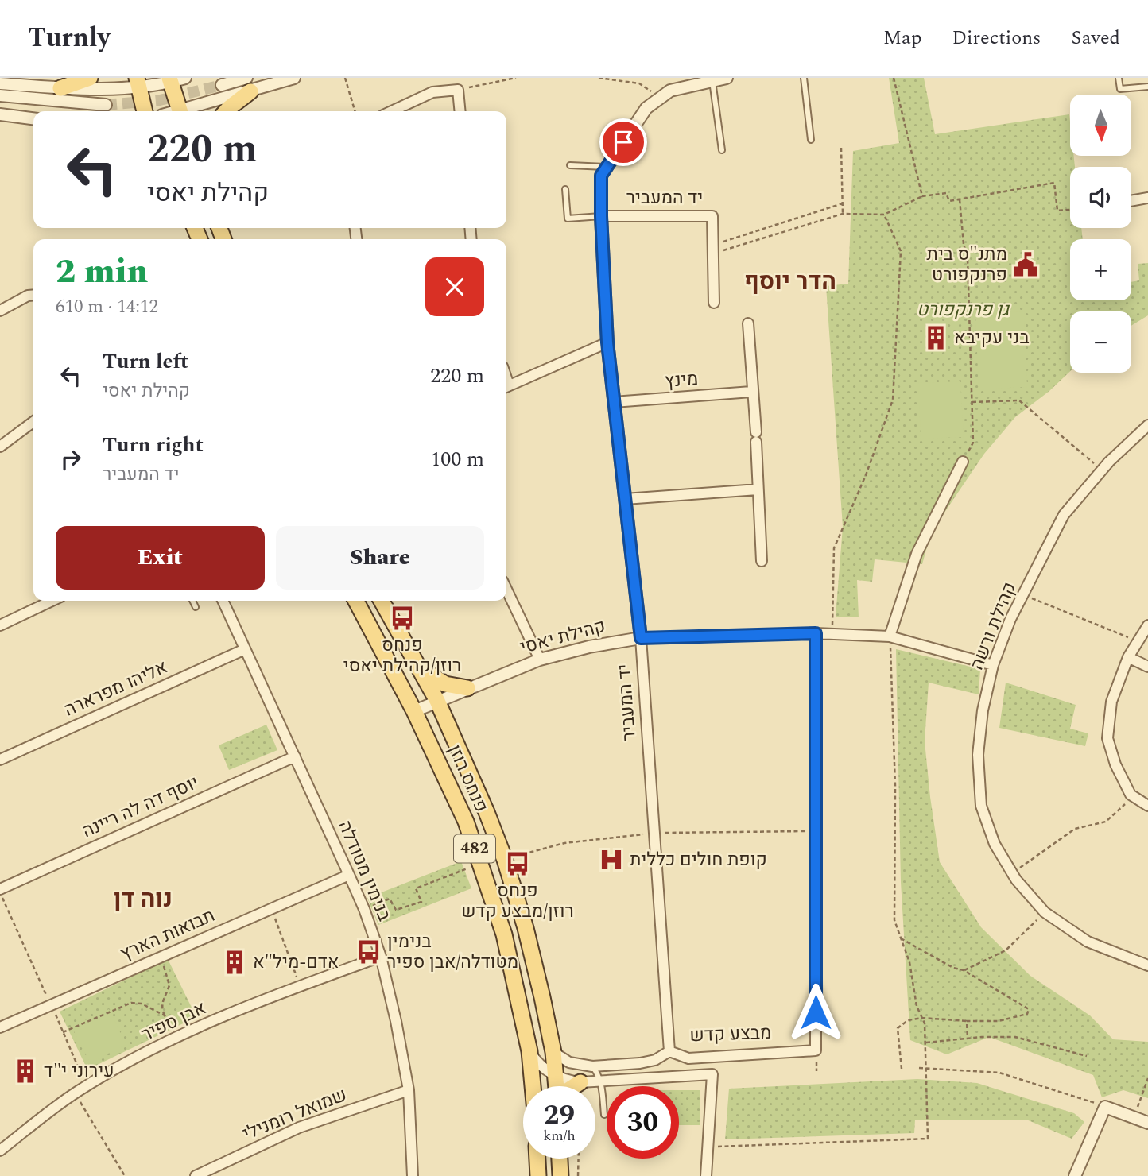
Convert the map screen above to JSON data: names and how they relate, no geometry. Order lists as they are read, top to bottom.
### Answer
{
  "streets": {
    "main road": ["פנחס רוזן", "482"],
    "street": [
      "יד המעביר",
      "מינץ",
      "קהילת ורשה",
      "קהילת יאסי",
      "אליהו מפרארה",
      "יוסף דה לה ריינה",
      "בנימין מטודלה",
      "תבואות הארץ",
      "אבן ספיר",
      "מבצע קדש",
      "שמואל רומנילי"
    ]
  },
  "crossings": [
    ["יד המעביר", "מינץ"],
    ["יד המעביר", "קהילת יאסי"],
    ["יד המעביר", "מבצע קדש"],
    ["קהילת ורשה", "קהילת יאסי"],
    ["קהילת יאסי", "פנחס רוזן"],
    ["קהילת יאסי", "מבצע קדש"],
    ["אליהו מפרארה", "בנימין מטודלה"],
    ["פנחס רוזן", "מבצע קדש"],
    ["יוסף דה לה ריינה", "בנימין מטודלה"],
    ["בנימין מטודלה", "תבואות הארץ"],
    ["בנימין מטודלה", "אבן ספיר"],
    ["בנימין מטודלה", "שמואל רומנילי"]
  ],
  "districts": ["הדר יוסף", "נוה דן"],
  "parks": ["גן פרנקפורט"],
  "places": {
    "public building": ["מתנ\"ס בית פרנקפורט"],
    "building": ["בני עקיבא", "אדם-מיל\"א", "עירוני י\"ד"],
    "bus stop": ["פנחס רוזן/קהילת יאסי", "פנחס רוזן/מבצע קדש", "בנימין מטודלה/אבן ספיר"],
    "hospital": ["קופת חולים כללית"]
  },
  "north": "bottom",
  "page": {
    "header": "Turnly",
    "nav": ["Map", "Directions", "Saved"],
    "map_buttons": ["+", "−"],
    "turn": ["220 m", "קהילת יאסי"],
    "heading": ["2 min", "610 m · 14:12"],
    "list": [
      {
        "name": "Turn left",
        "note": "קהילת יאסי",
        "value": "220 m"
      },
      {
        "name": "Turn right",
        "note": "יד המעביר",
        "value": "100 m"
      }
    ],
    "buttons": ["Exit", "Share"],
    "speed": "29 km/h",
    "limit": "30"
  }
}
